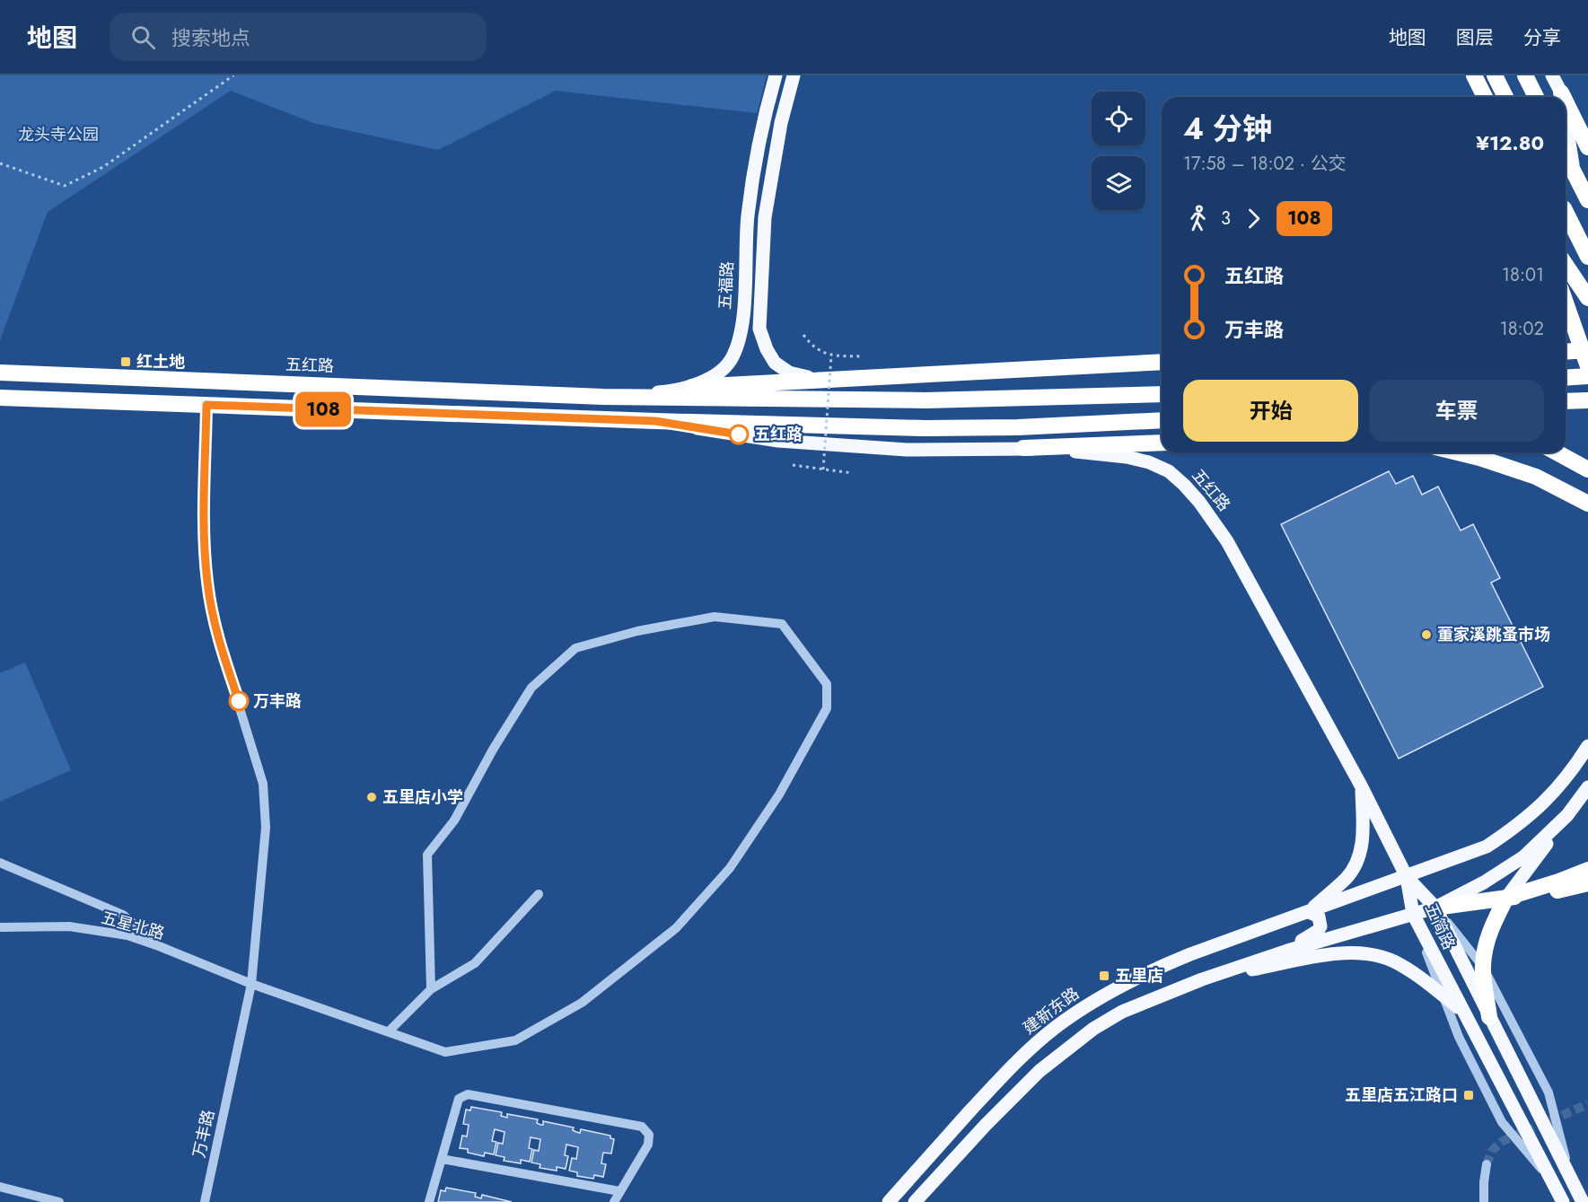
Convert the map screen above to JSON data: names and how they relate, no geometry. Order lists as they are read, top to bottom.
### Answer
{
  "streets": {
    "highway": ["五红路"],
    "main road": ["五福路", "五简路", "建新东路"],
    "street": ["五星北路", "万丰路"]
  },
  "crossings": [
    ["五福路", "五红路"],
    ["五红路", "五简路"],
    ["五红路", "建新东路"],
    ["五红路", "万丰路"],
    ["五星北路", "万丰路"],
    ["五简路", "建新东路"]
  ],
  "parks": ["龙头寺公园"],
  "places": {
    "transit": ["红土地", "五里店", "五里店五江路口"],
    "other": [
      "五红路",
      "董家溪跳蚤市场",
      "万丰路",
      "五里店小学"
    ]
  },
  "lines": ["bus line 108"],
  "page": {
    "header": "地图",
    "search": "搜索地点",
    "nav": ["地图", "图层", "分享"],
    "on_map": "108",
    "heading": ["4 分钟", "17:58 – 18:02 · 公交", "¥12.80"],
    "legs": ["3", "108"],
    "list": [
      {
        "name": "五红路",
        "value": "18:01"
      },
      {
        "name": "万丰路",
        "value": "18:02"
      }
    ],
    "buttons": ["开始", "车票"]
  }
}
